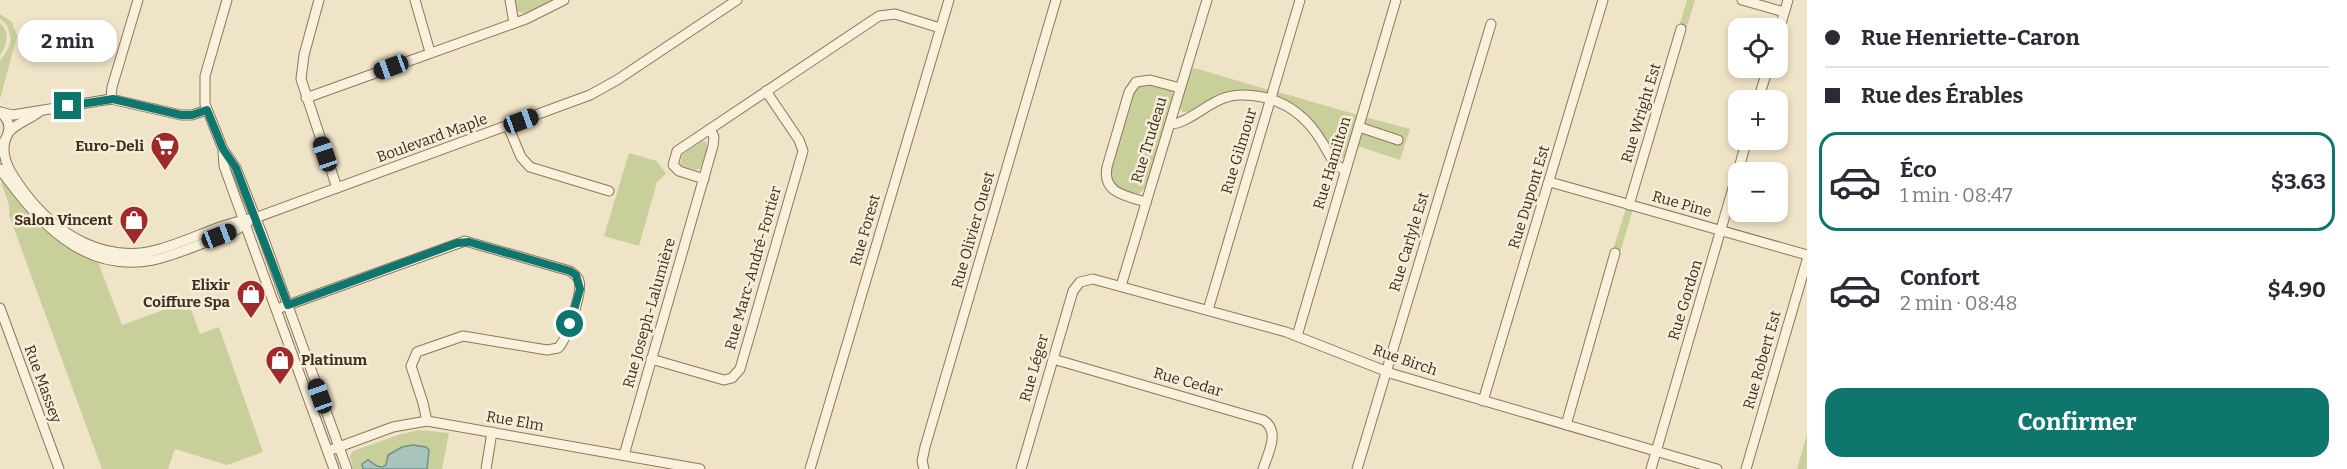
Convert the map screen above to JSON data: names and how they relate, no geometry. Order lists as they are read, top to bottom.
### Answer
{
  "streets": {
    "street": [
      "Rue Wright Est",
      "Boulevard Maple",
      "Rue Trudeau",
      "Rue Gilmour",
      "Rue Hamilton",
      "Rue Dupont Est",
      "Rue Pine",
      "Rue Forest",
      "Rue Olivier Ouest",
      "Rue Carlyle Est",
      "Rue Marc-André-Fortier",
      "Rue Gordon",
      "Rue Joseph-Lalumière",
      "Rue Birch",
      "Rue Robert Est",
      "Rue Léger",
      "Rue Cedar",
      "Rue Massey",
      "Rue Elm"
    ]
  },
  "crossings": [
    ["Rue Wright Est", "Rue Pine"],
    ["Rue Trudeau", "Rue Birch"],
    ["Rue Gilmour", "Rue Birch"],
    ["Rue Hamilton", "Rue Birch"],
    ["Rue Dupont Est", "Rue Pine"],
    ["Rue Dupont Est", "Rue Birch"],
    ["Rue Pine", "Rue Gordon"],
    ["Rue Carlyle Est", "Rue Birch"],
    ["Rue Marc-André-Fortier", "Rue Joseph-Lalumière"],
    ["Rue Gordon", "Rue Birch"],
    ["Rue Joseph-Lalumière", "Rue Elm"],
    ["Rue Birch", "Rue Léger"],
    ["Rue Léger", "Rue Cedar"]
  ],
  "places": {
    "supermarket": ["Euro-Deli"],
    "shop": ["Salon Vincent", "Elixir Coiffure Spa", "Platinum"]
  },
  "page": {
    "banner": ["Rue Henriette-Caron", "Rue des Érables"],
    "map_buttons": ["+", "−"],
    "bubble": "2 min",
    "list": [
      {
        "name": "Éco",
        "note": "1 min · 08:47",
        "value": "$3.63"
      },
      {
        "name": "Confort",
        "note": "2 min · 08:48",
        "value": "$4.90"
      }
    ],
    "buttons": "Confirmer"
  }
}
